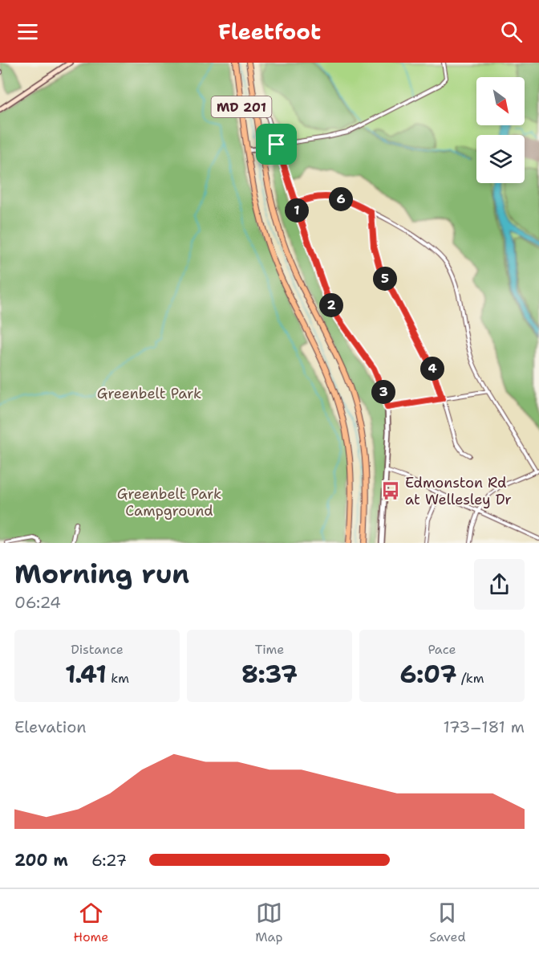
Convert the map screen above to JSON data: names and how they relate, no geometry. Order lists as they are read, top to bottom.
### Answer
{
  "streets": {
    "main road": ["MD 201"]
  },
  "parks": ["Greenbelt Park", "Greenbelt Park Campground"],
  "places": {
    "bus stop": ["Edmonston Rd at Wellesley Dr"]
  },
  "north": "bottom right",
  "page": {
    "header": "Fleetfoot",
    "pins": [
      "6",
      "1",
      "5",
      "2",
      "4",
      "3"
    ],
    "heading": ["Morning run", "06:24"],
    "stats": [
      ["Distance", "1.41 km"],
      ["Time", "8:37"],
      ["Pace", "6:07 /km"]
    ],
    "chart": ["Elevation", "173–181 m"],
    "list": [
      {
        "name": "200 m",
        "note": "6:27"
      }
    ],
    "tabs": ["Home", "Map", "Saved"]
  }
}
